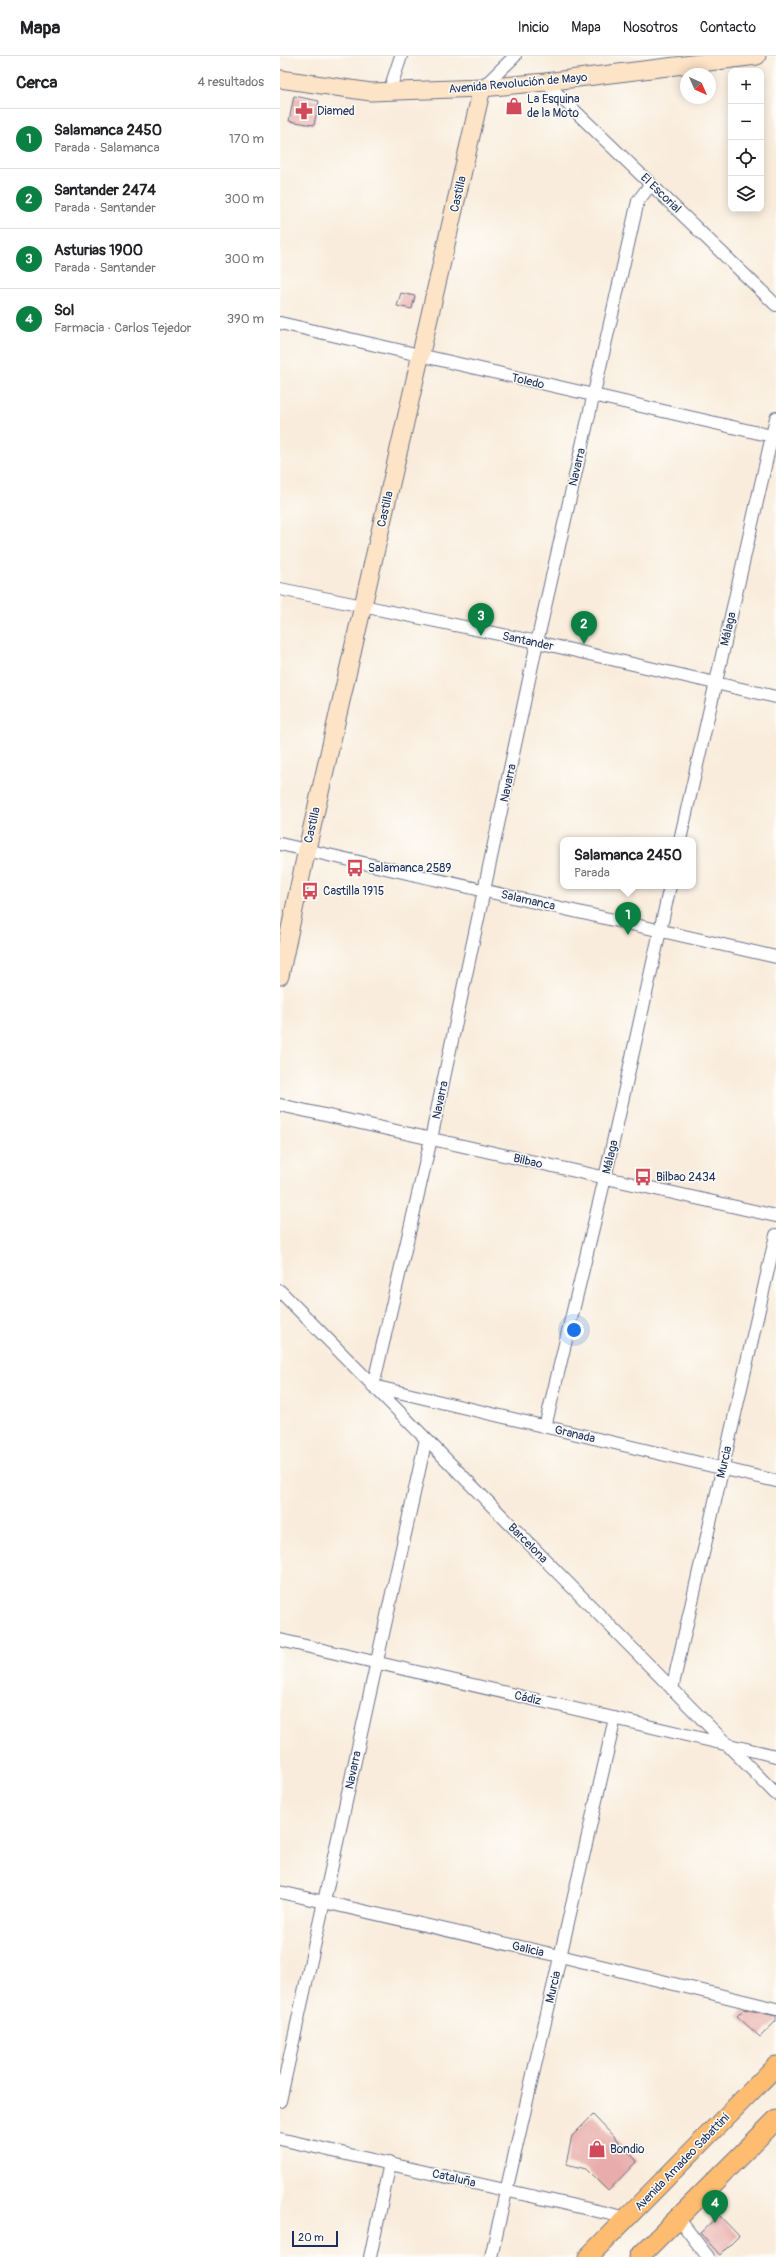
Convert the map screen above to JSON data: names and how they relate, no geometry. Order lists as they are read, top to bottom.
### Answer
{
  "streets": {
    "main road": ["Avenida Amadeo Sabattini"],
    "street": [
      "Avenida Revolución de Mayo",
      "El Escorial",
      "Castilla",
      "Toledo",
      "Navarra",
      "Málaga",
      "Santander",
      "Salamanca",
      "Bilbao",
      "Granada",
      "Murcia",
      "Barcelona",
      "Cádiz",
      "Galicia",
      "Cataluña"
    ]
  },
  "crossings": [
    ["Avenida Revolución de Mayo", "El Escorial"],
    ["Avenida Revolución de Mayo", "Castilla"],
    ["El Escorial", "Navarra"],
    ["Castilla", "Toledo"],
    ["Castilla", "Santander"],
    ["Castilla", "Salamanca"],
    ["Toledo", "Navarra"],
    ["Toledo", "Málaga"],
    ["Navarra", "Santander"],
    ["Navarra", "Salamanca"],
    ["Navarra", "Bilbao"],
    ["Navarra", "Granada"],
    ["Navarra", "Barcelona"],
    ["Navarra", "Cádiz"],
    ["Navarra", "Galicia"],
    ["Málaga", "Santander"],
    ["Málaga", "Salamanca"],
    ["Málaga", "Bilbao"],
    ["Málaga", "Granada"],
    ["Granada", "Murcia"],
    ["Granada", "Barcelona"],
    ["Murcia", "Barcelona"],
    ["Murcia", "Cádiz"],
    ["Murcia", "Galicia"],
    ["Murcia", "Cataluña"],
    ["Barcelona", "Cádiz"],
    ["Avenida Amadeo Sabattini", "Cataluña"]
  ],
  "places": {
    "shop": ["La Esquina de la Moto", "Bondio"],
    "pharmacy": ["Diamed"],
    "bus stop": ["Salamanca 2589", "Castilla 1915", "Bilbao 2434"]
  },
  "scale_bar": "20 m",
  "north": "bottom right",
  "page": {
    "header": "Mapa",
    "nav": [
      "Inicio",
      "Mapa",
      "Nosotros",
      "Contacto"
    ],
    "heading": ["Cerca", "4 resultados"],
    "map_buttons": ["+", "−"],
    "list": [
      {
        "mark": "1",
        "name": "Salamanca 2450",
        "note": "Parada · Salamanca",
        "value": "170 m"
      },
      {
        "mark": "2",
        "name": "Santander 2474",
        "note": "Parada · Santander",
        "value": "300 m"
      },
      {
        "mark": "3",
        "name": "Asturias 1900",
        "note": "Parada · Santander",
        "value": "300 m"
      },
      {
        "mark": "4",
        "name": "Sol",
        "note": "Farmacia · Carlos Tejedor",
        "value": "390 m"
      }
    ],
    "pins": [
      "3",
      "2",
      "1",
      "4"
    ],
    "popup": ["Salamanca 2450", "Parada"],
    "scale": "20 m"
  }
}
